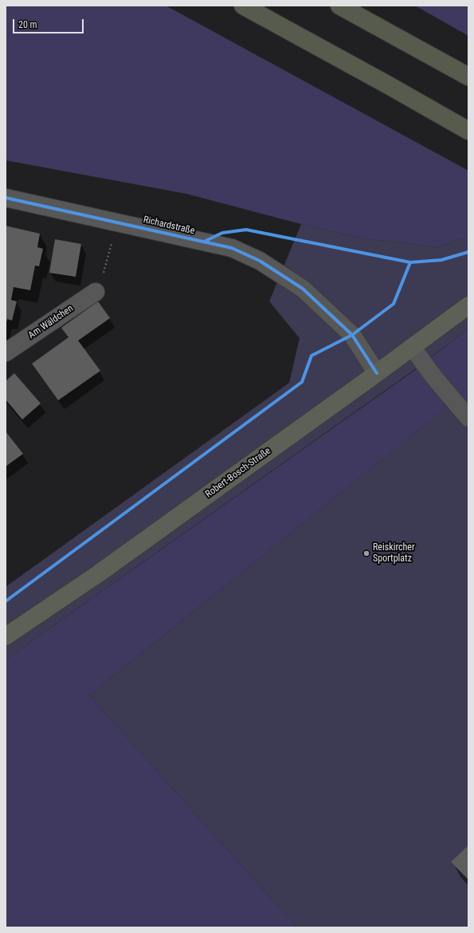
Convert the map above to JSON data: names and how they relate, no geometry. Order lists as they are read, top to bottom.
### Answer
{
  "streets": {
    "main road": ["Robert-Bosch-Straße"],
    "street": ["Richardstraße", "Am Wäldchen"]
  },
  "crossings": [
    ["Richardstraße", "Robert-Bosch-Straße"]
  ],
  "places": ["Reiskircher Sportplatz"],
  "scale_bar": "20 m"
}
